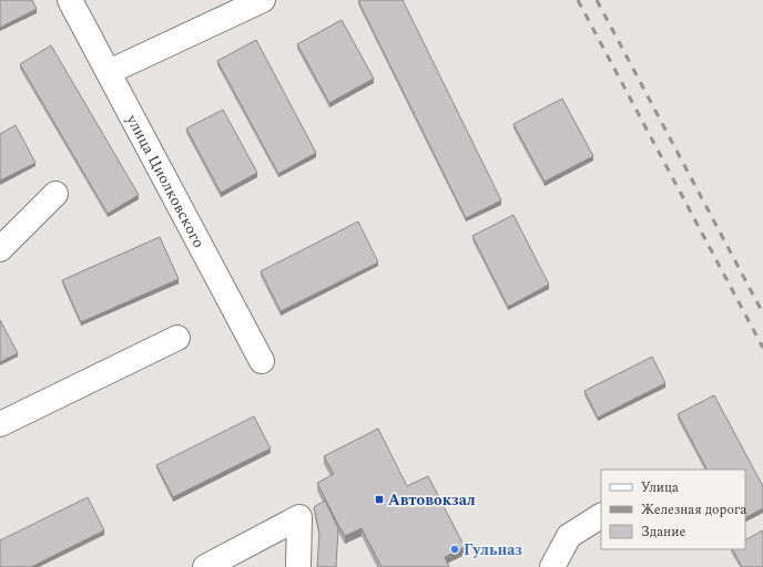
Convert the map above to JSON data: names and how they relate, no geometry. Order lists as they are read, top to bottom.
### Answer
{
  "streets": {
    "street": ["улица Циолковского"]
  },
  "places": {
    "transit": ["Автовокзал"],
    "other": ["Гульназ"]
  },
  "legend": ["Улица", "Железная дорога", "Здание"]
}
